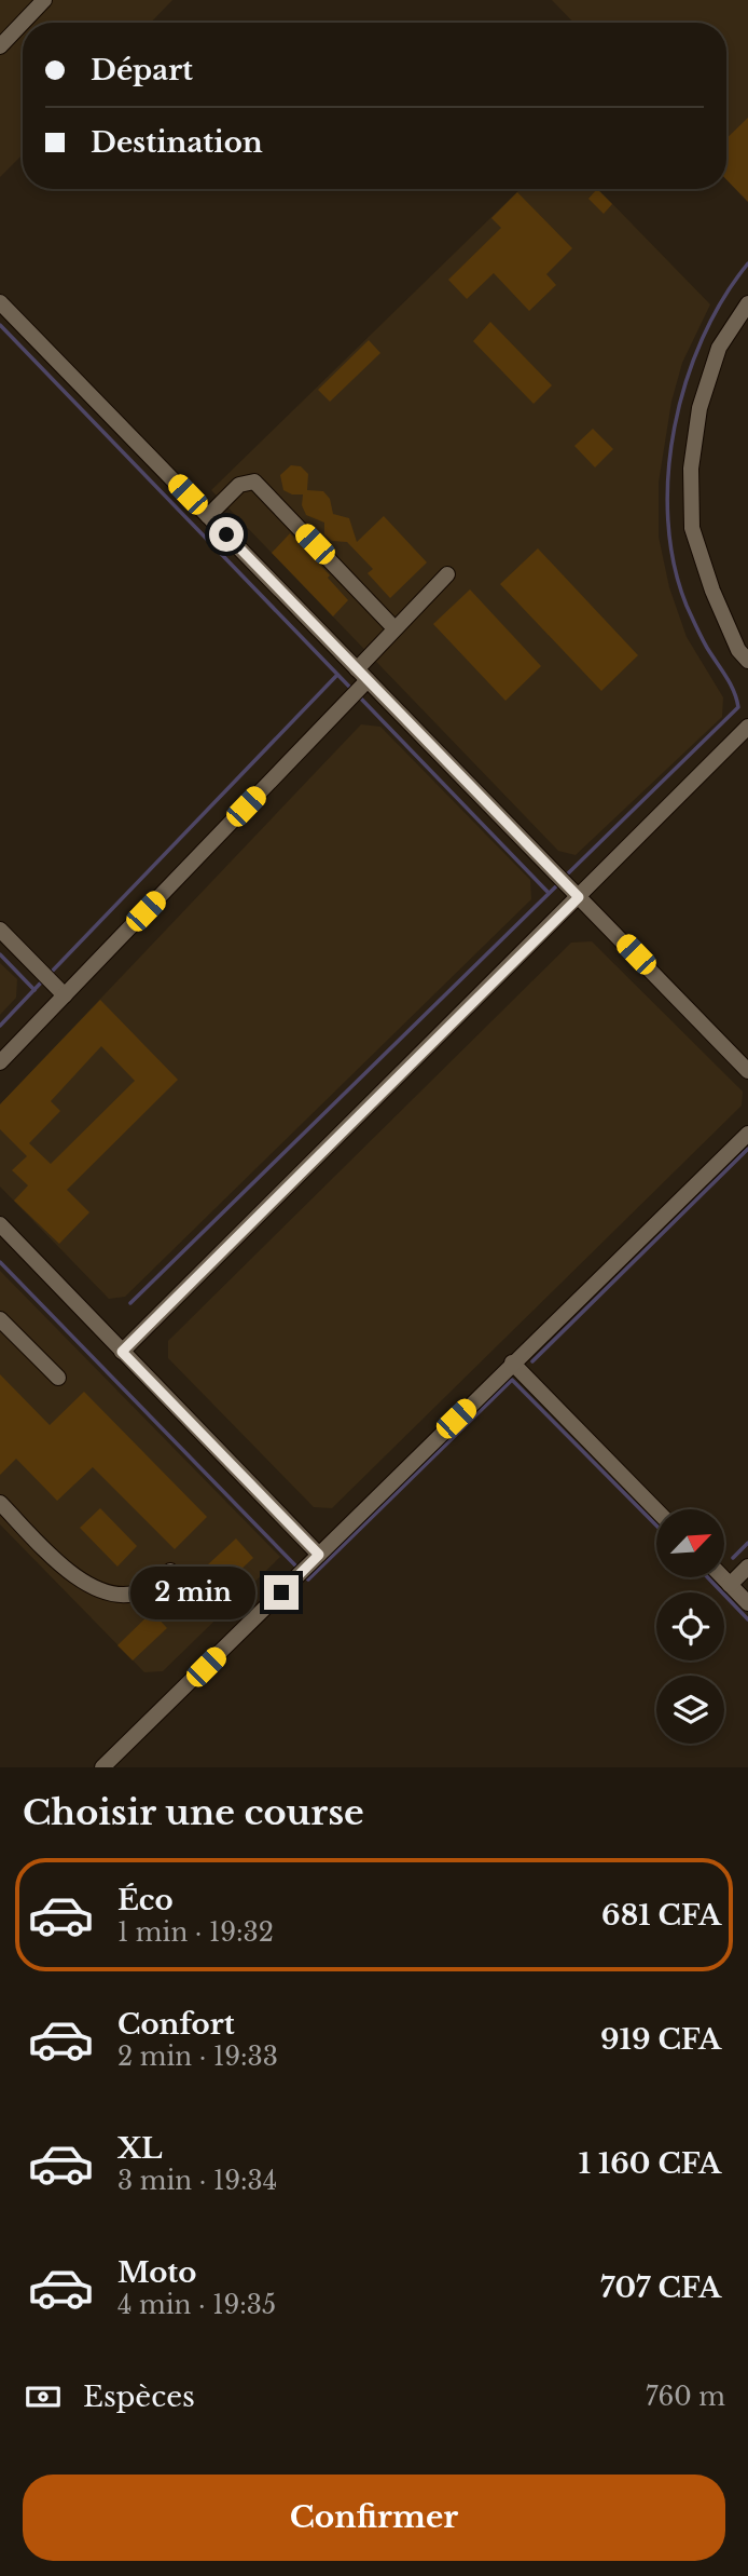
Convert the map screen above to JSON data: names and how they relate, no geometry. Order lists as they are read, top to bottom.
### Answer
{
  "north": "top right",
  "page": {
    "banner": ["Départ", "Destination"],
    "bubble": "2 min",
    "heading": "Choisir une course",
    "list": [
      {
        "name": "Éco",
        "note": "1 min · 19:32",
        "value": "681 CFA"
      },
      {
        "name": "Confort",
        "note": "2 min · 19:33",
        "value": "919 CFA"
      },
      {
        "name": "XL",
        "note": "3 min · 19:34",
        "value": "1 160 CFA"
      },
      {
        "name": "Moto",
        "note": "4 min · 19:35",
        "value": "707 CFA"
      }
    ],
    "pay": ["Espèces", "760 m"],
    "buttons": "Confirmer"
  }
}
